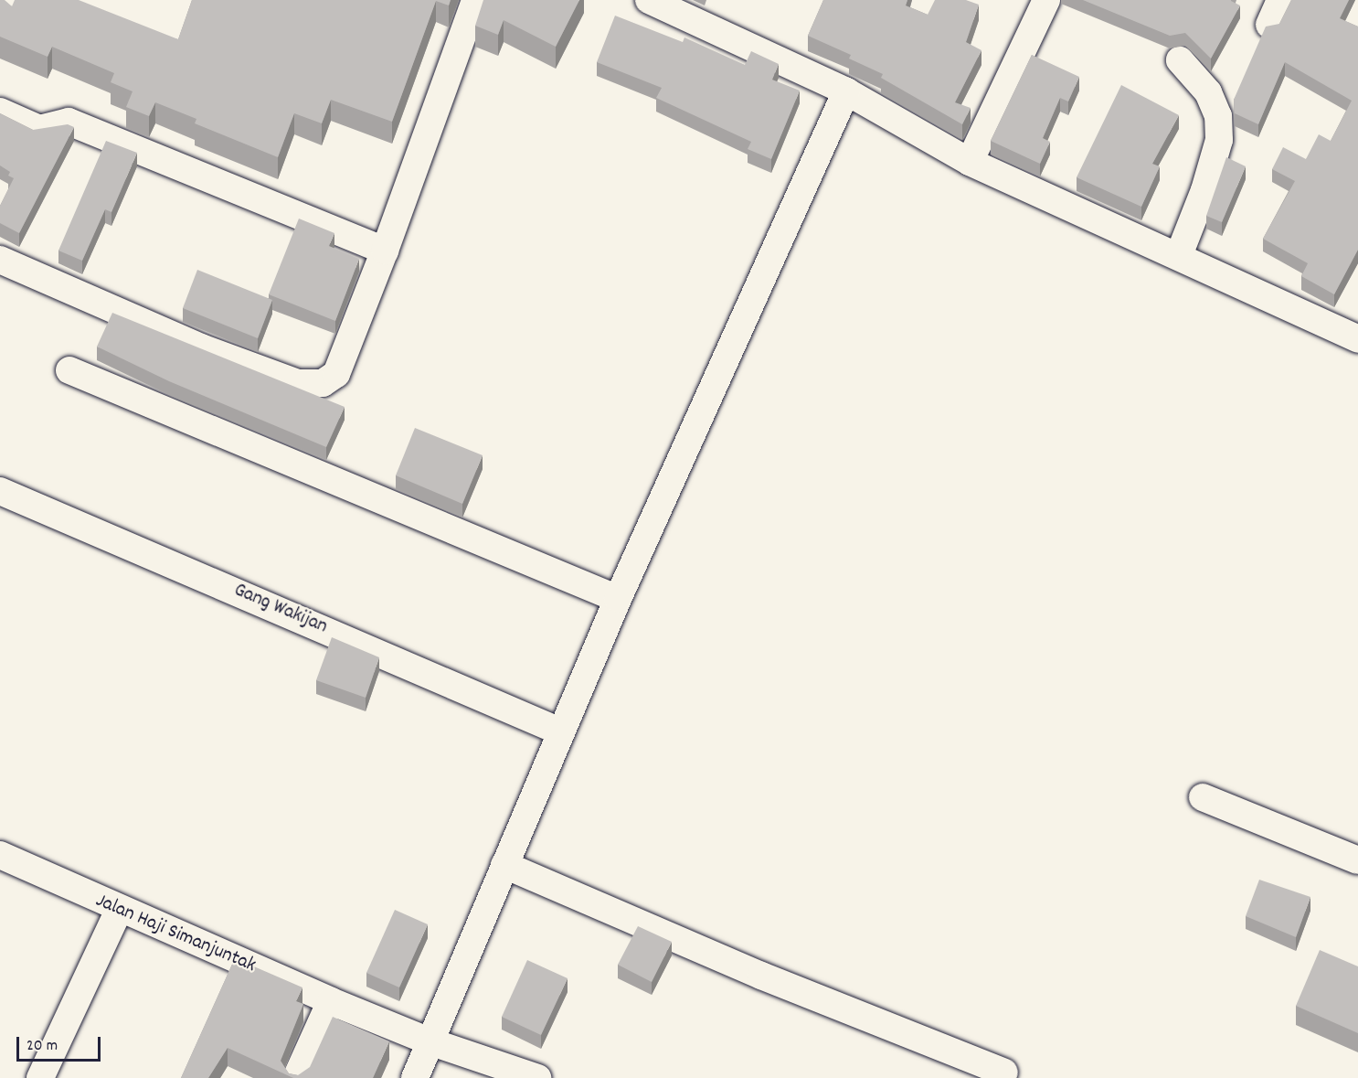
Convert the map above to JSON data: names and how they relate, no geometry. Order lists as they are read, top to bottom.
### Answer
{
  "streets": {
    "street": ["Gang Wakijan", "Jalan Haji Simanjuntak"]
  },
  "scale_bar": "20 m"
}
